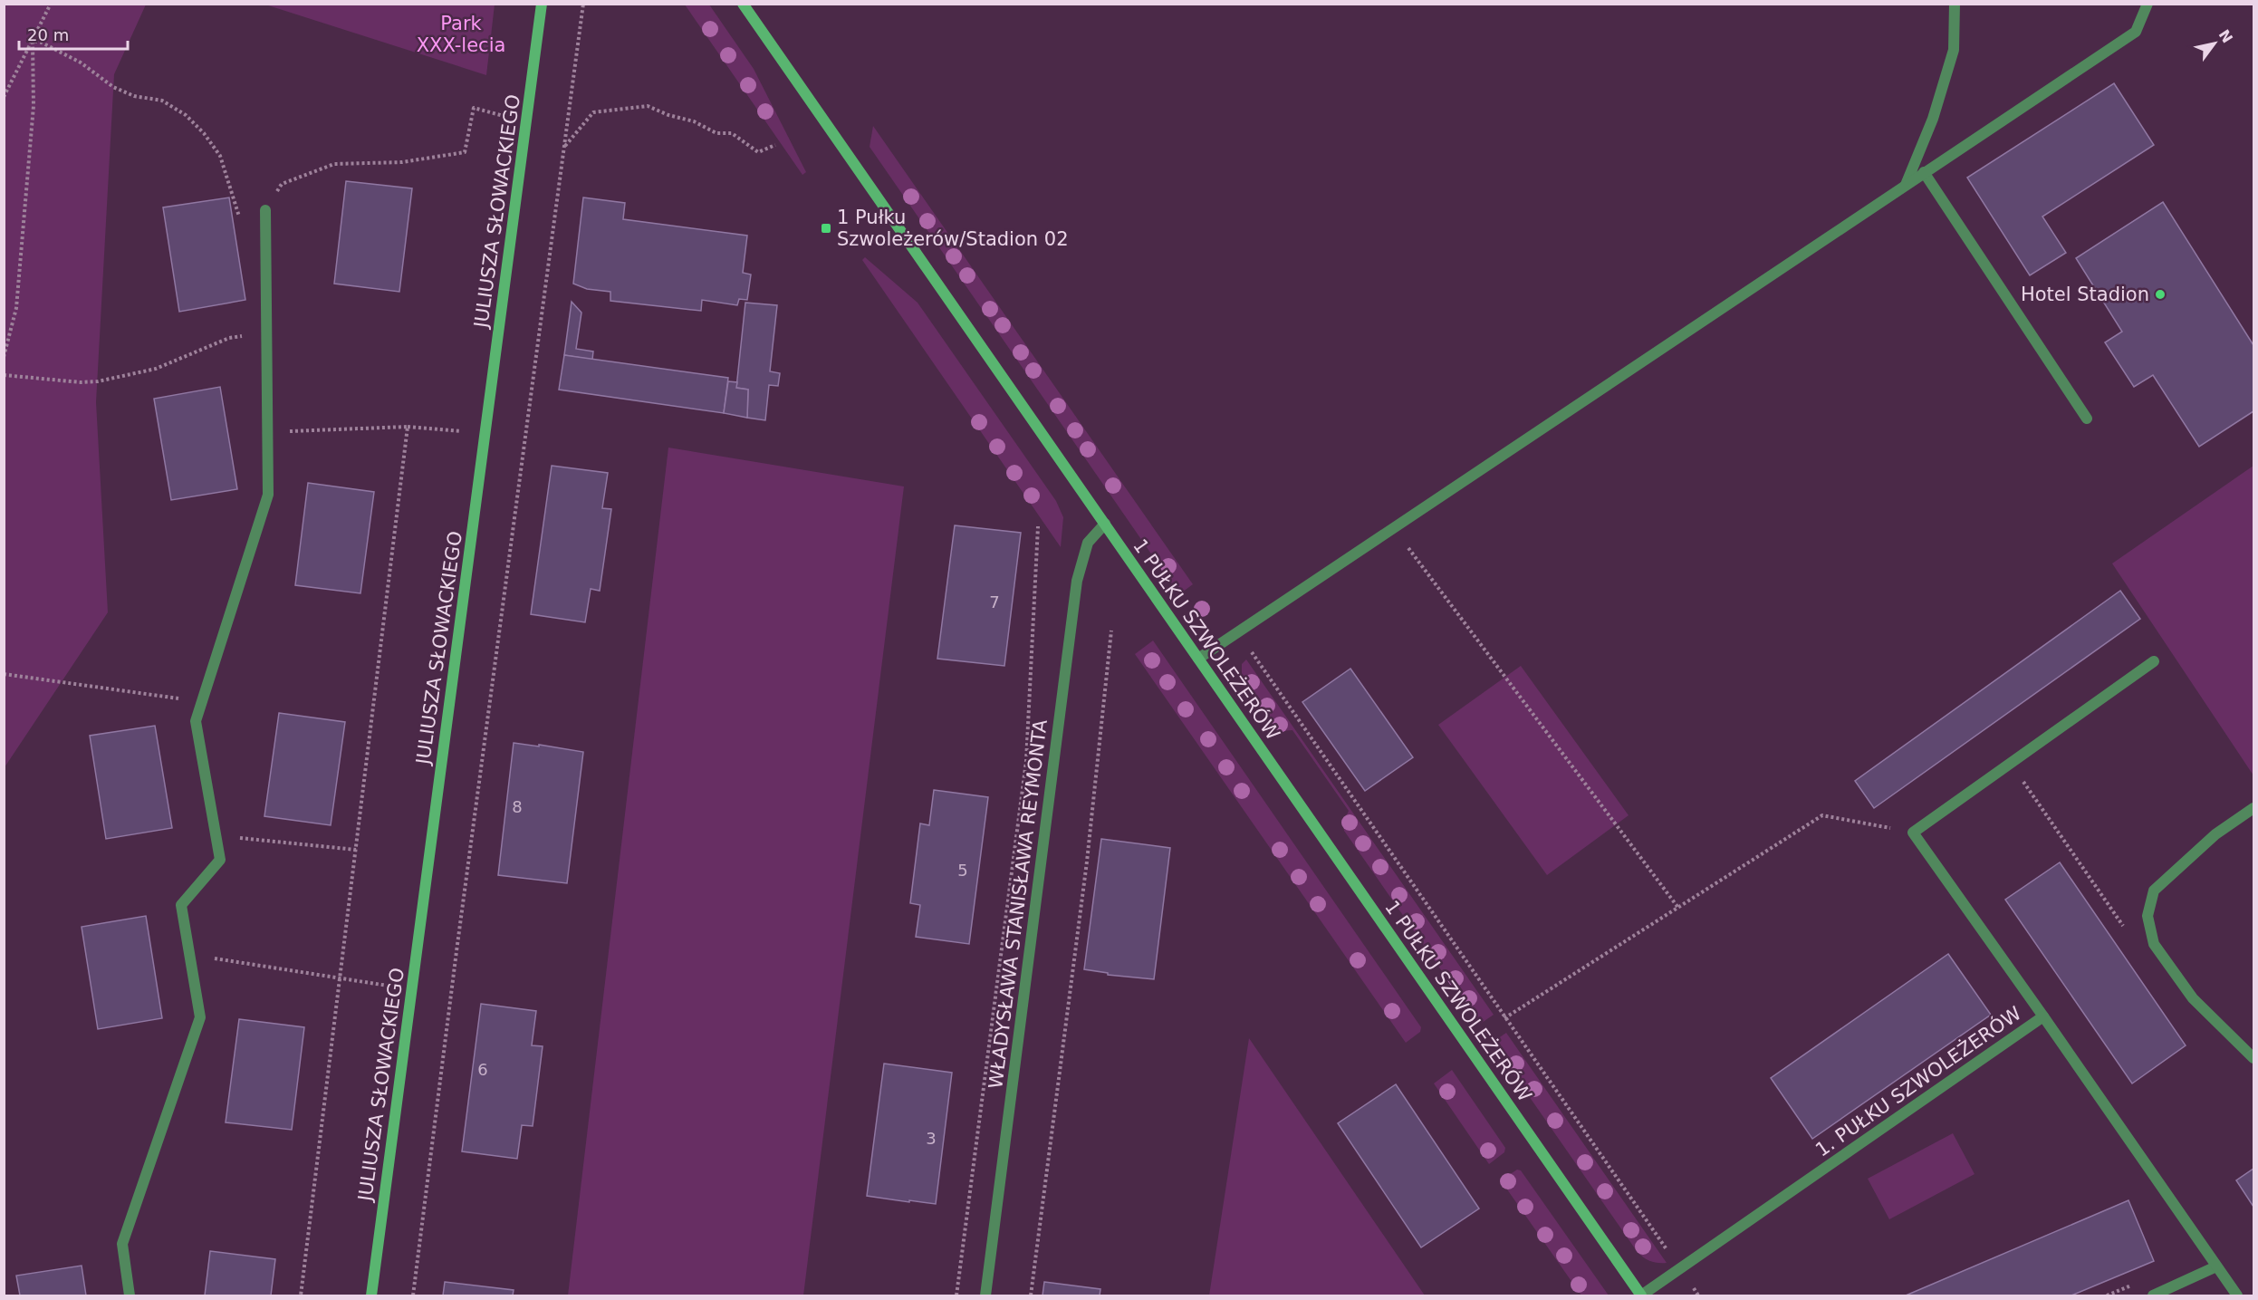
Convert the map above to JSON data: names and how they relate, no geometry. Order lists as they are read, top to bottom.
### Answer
{
  "streets": {
    "street": [
      "JULIUSZA SŁOWACKIEGO",
      "1 PUŁKU SZWOLEŻERÓW",
      "WŁADYSŁAWA STANISŁAWA REYMONTA",
      "1. PUŁKU SZWOLEŻERÓW"
    ]
  },
  "crossings": [
    ["1 PUŁKU SZWOLEŻERÓW", "WŁADYSŁAWA STANISŁAWA REYMONTA"],
    ["1 PUŁKU SZWOLEŻERÓW", "1. PUŁKU SZWOLEŻERÓW"]
  ],
  "parks": ["Park XXX-lecia"],
  "places": {
    "transit": ["1 Pułku Szwoleżerów/Stadion 02"],
    "other": ["Hotel Stadion"]
  },
  "house_numbers": [
    "7",
    "8",
    "5",
    "6",
    "3"
  ],
  "scale_bar": "20 m",
  "north": "top right"
}
